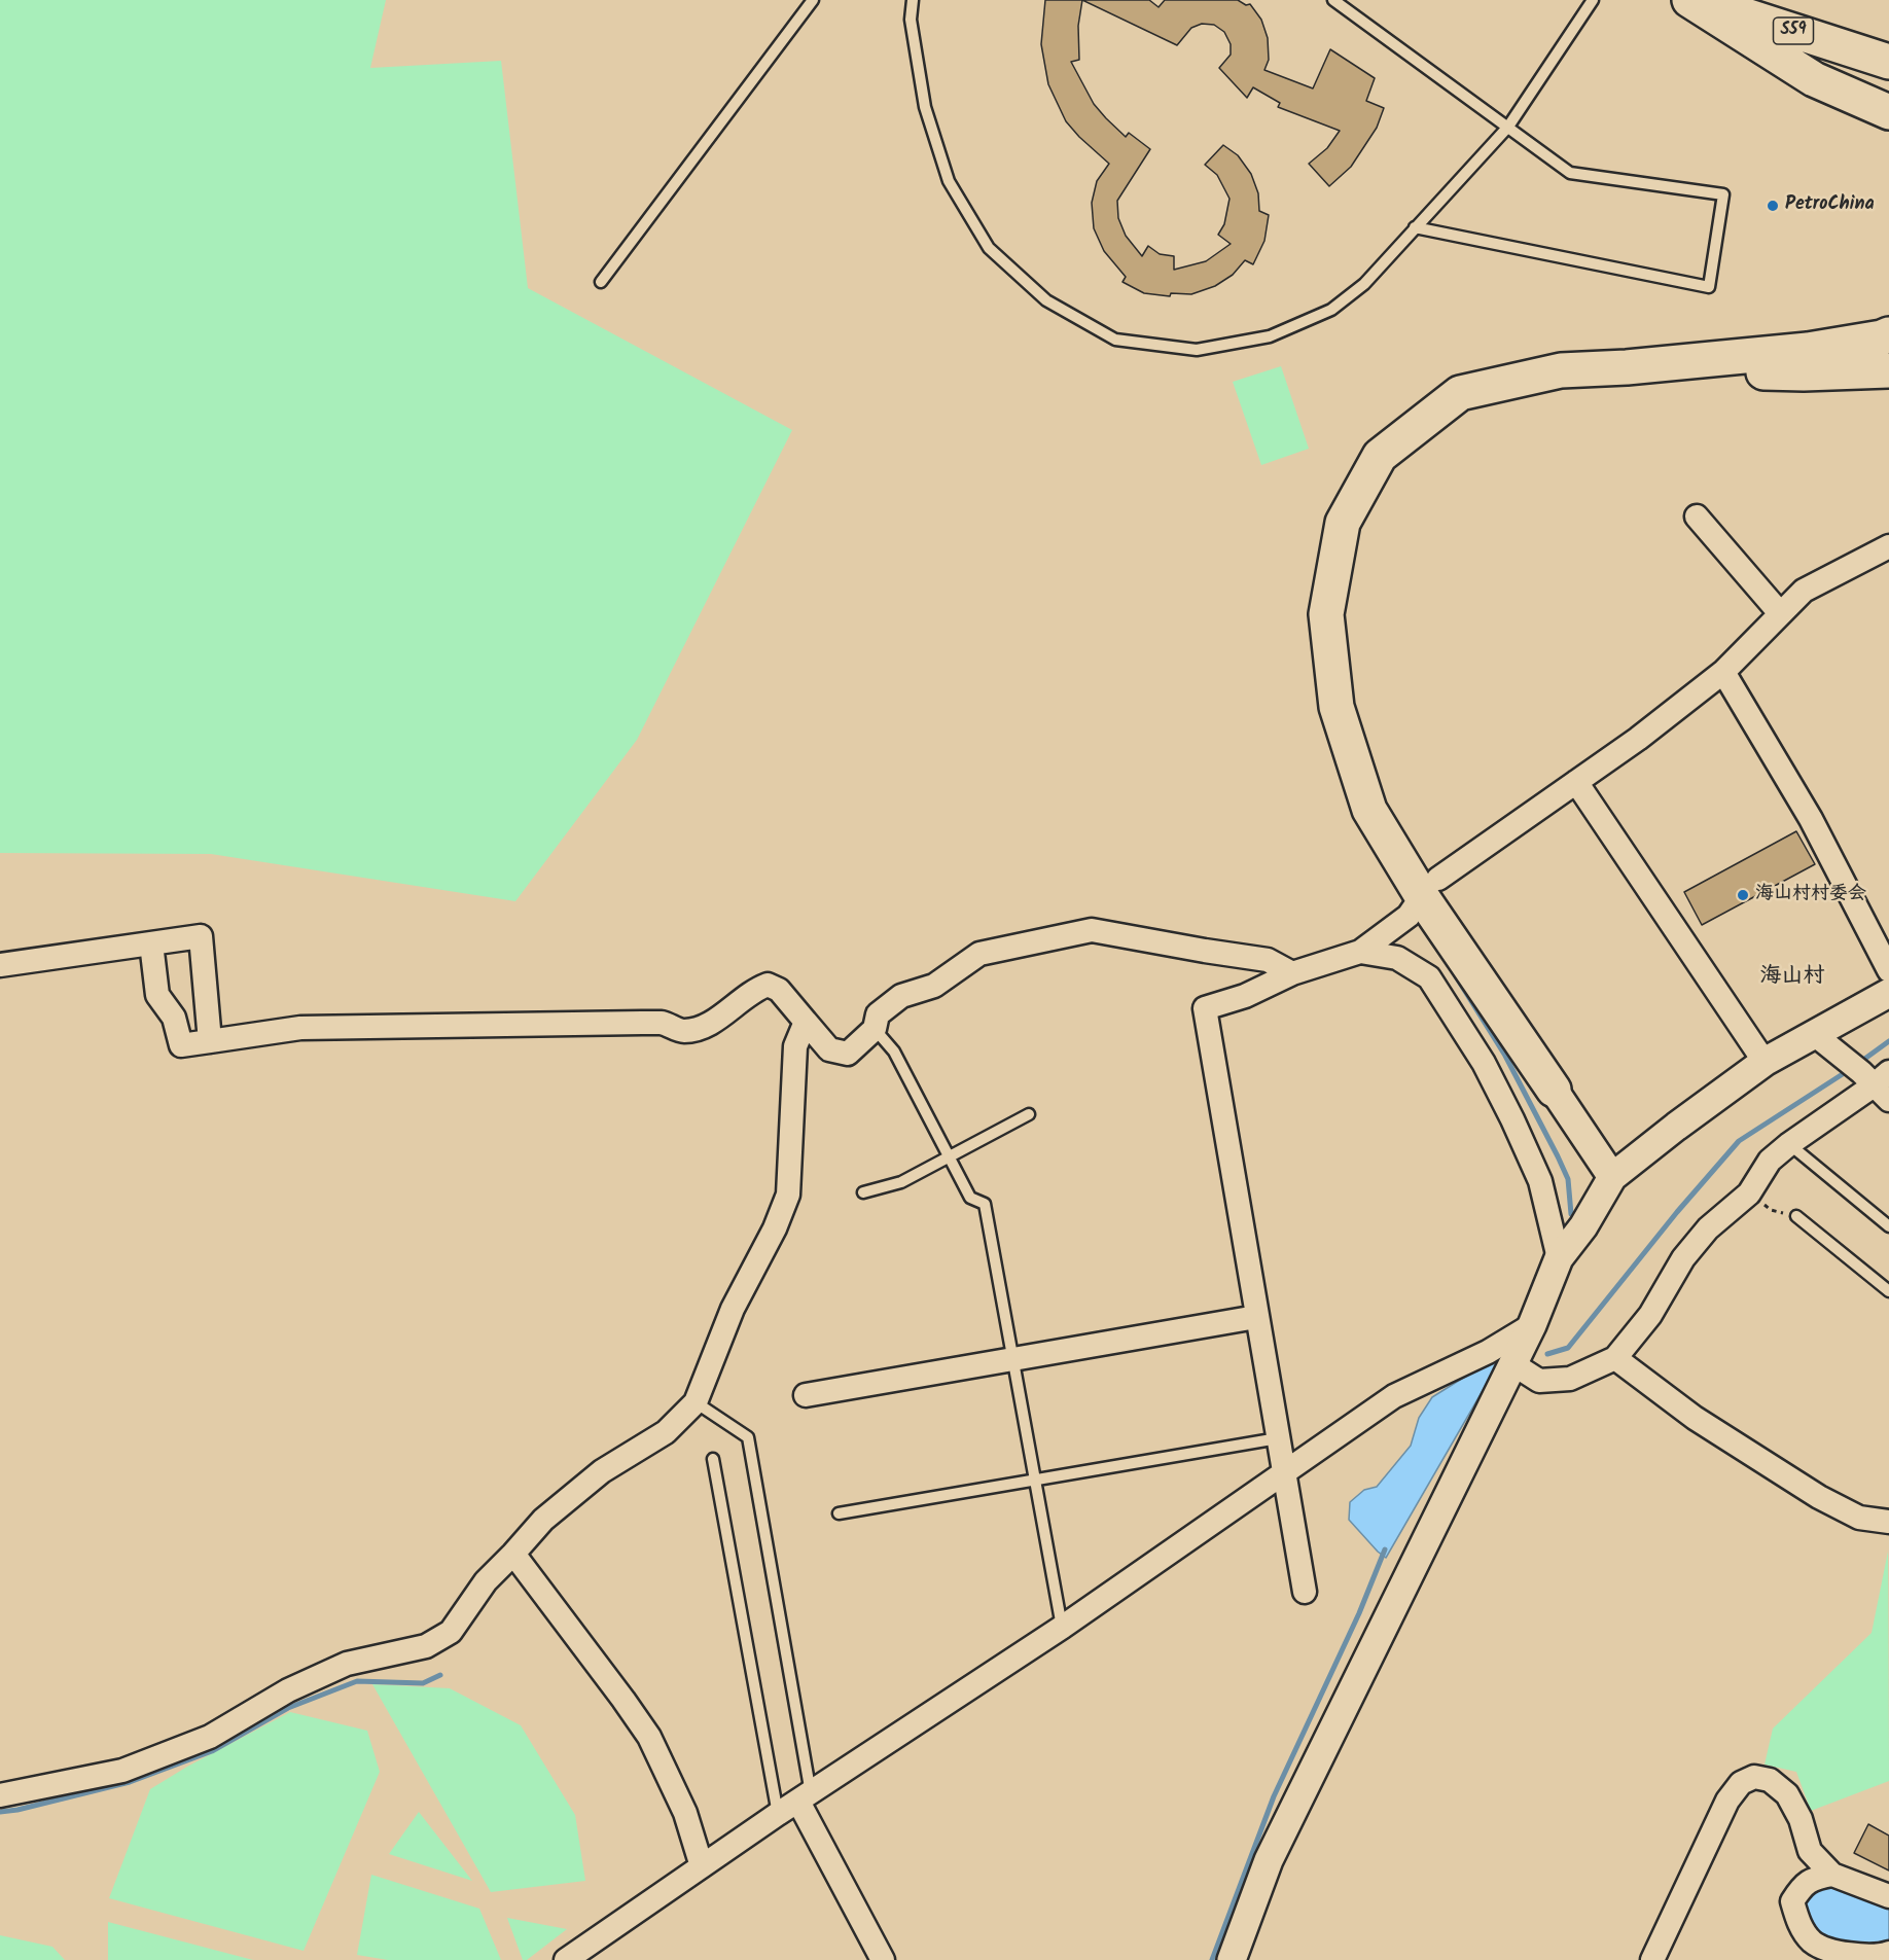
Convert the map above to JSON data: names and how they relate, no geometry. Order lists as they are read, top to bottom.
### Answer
{
  "streets": {
    "highway": ["S59"]
  },
  "districts": ["海山村"],
  "places": ["PetroChina", "海山村村委会"]
}
